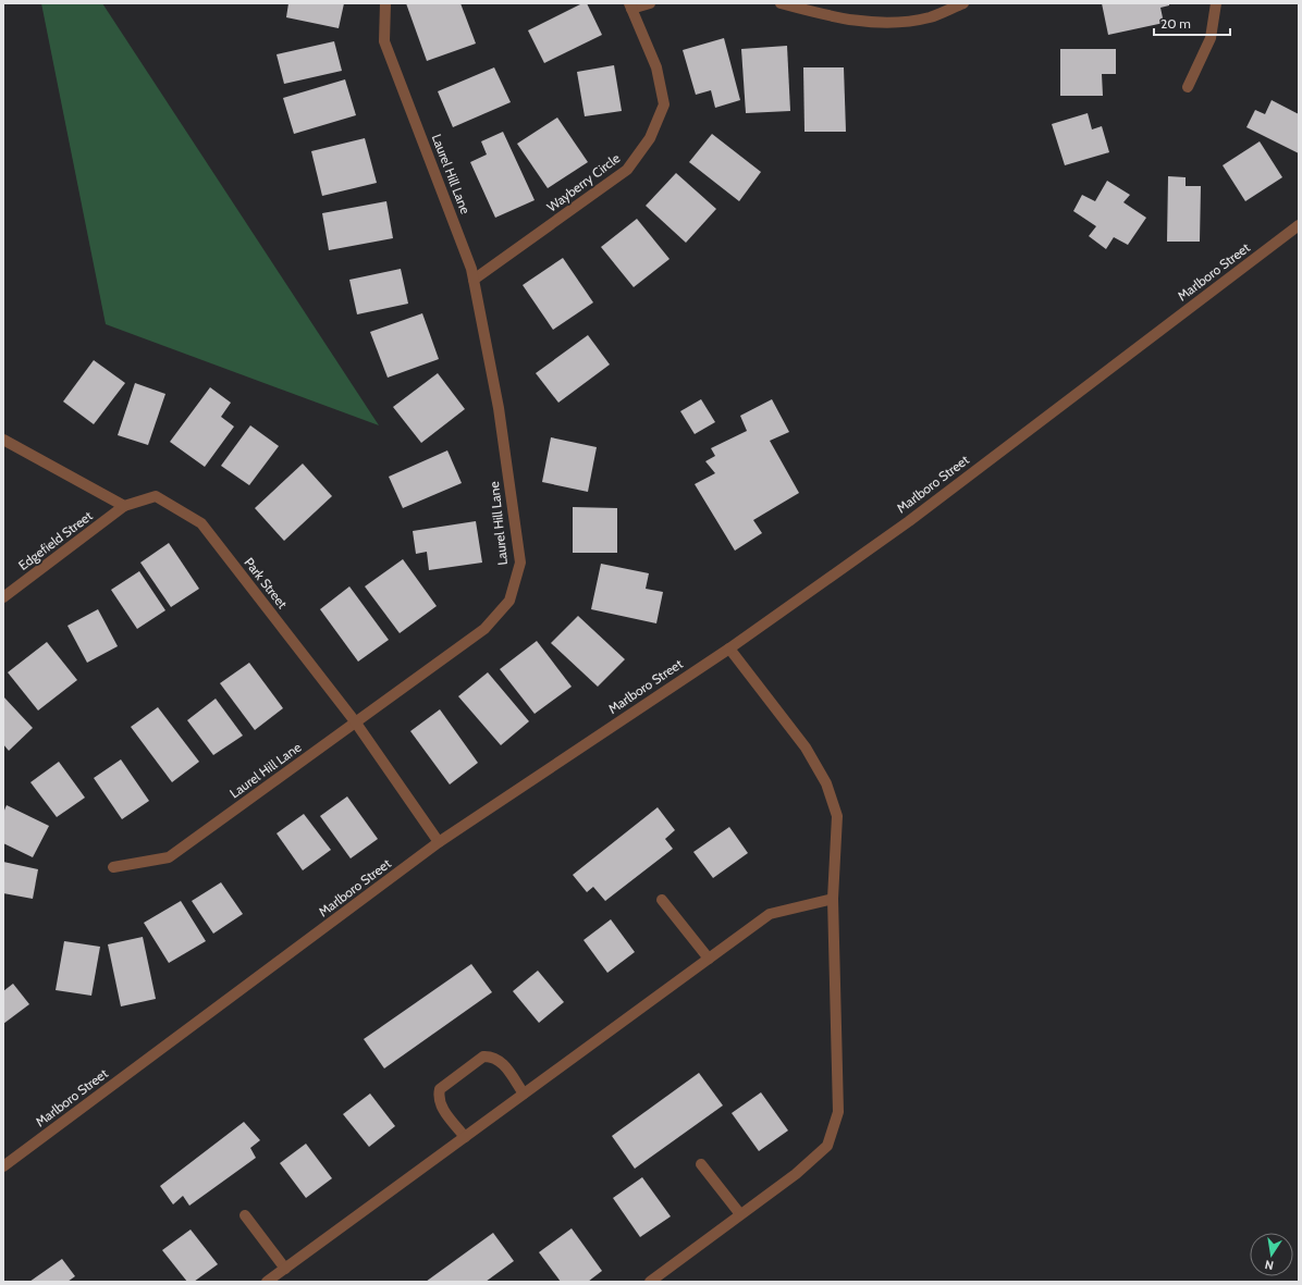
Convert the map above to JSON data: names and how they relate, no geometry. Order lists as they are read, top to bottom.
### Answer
{
  "streets": {
    "street": [
      "Laurel Hill Lane",
      "Wayberry Circle",
      "Marlboro Street",
      "Edgefield Street",
      "Park Street"
    ]
  },
  "crossings": [
    ["Laurel Hill Lane", "Wayberry Circle"],
    ["Laurel Hill Lane", "Park Street"],
    ["Marlboro Street", "Park Street"],
    ["Edgefield Street", "Park Street"]
  ],
  "scale_bar": "20 m",
  "north": "bottom"
}
